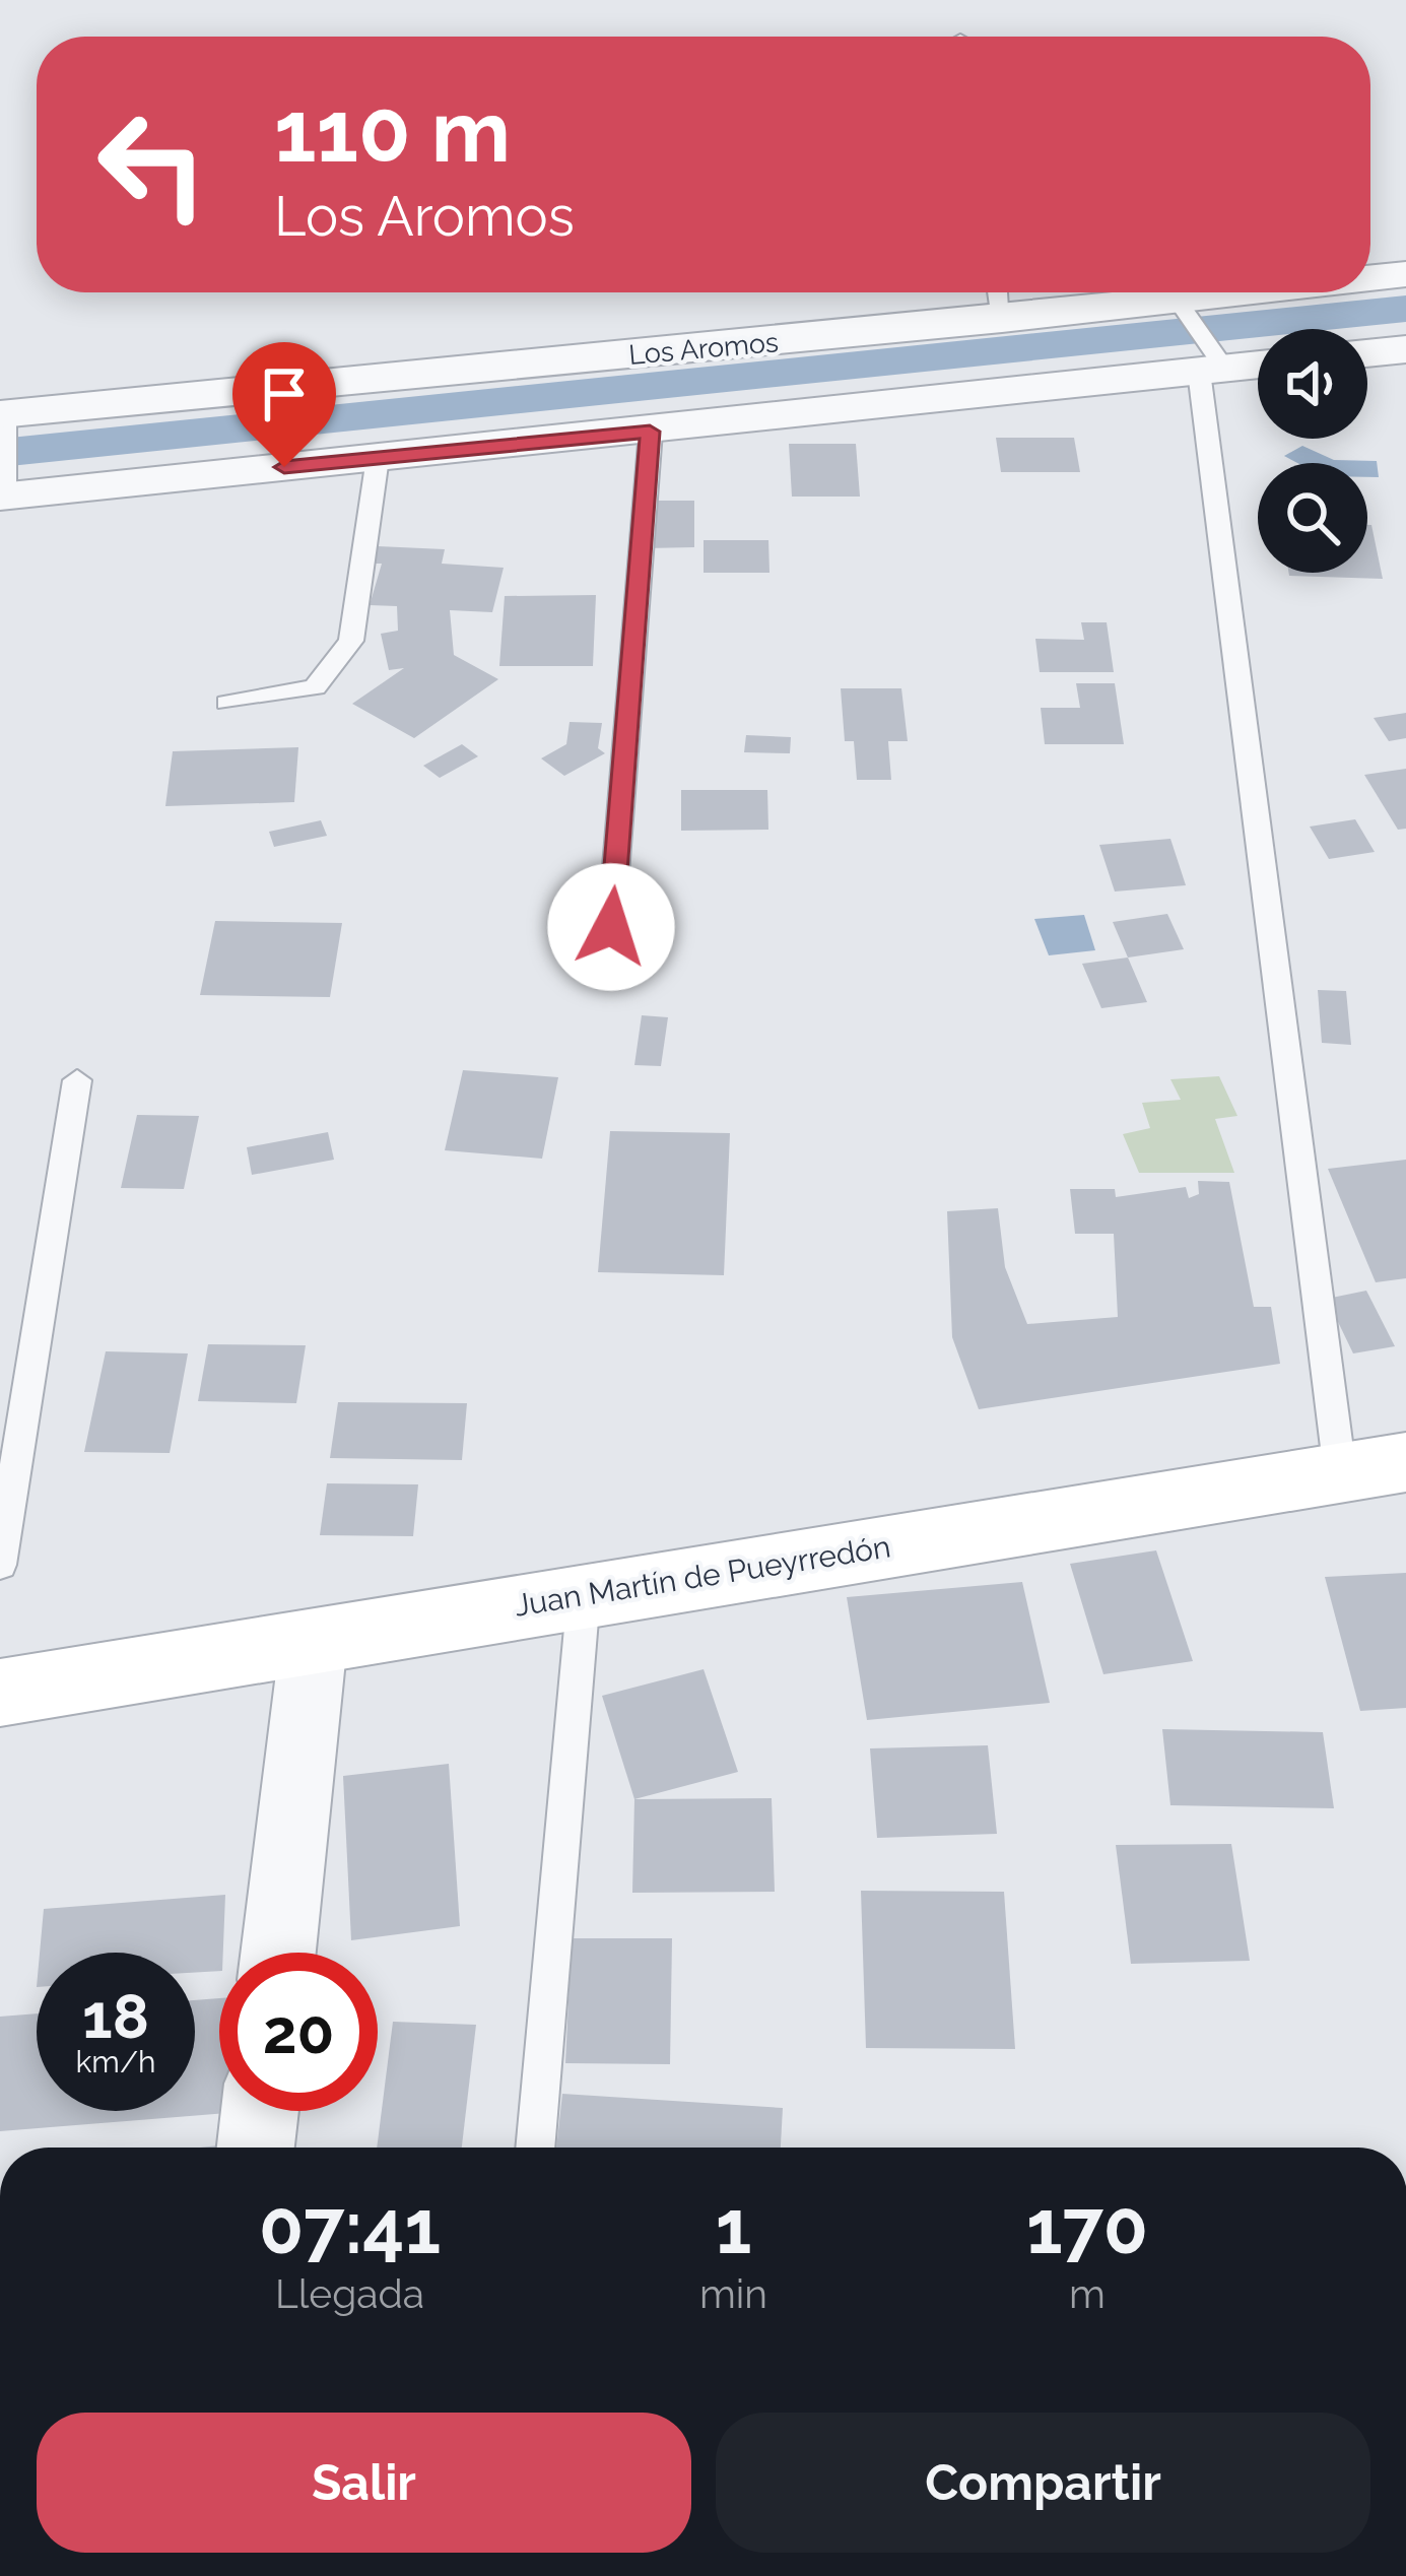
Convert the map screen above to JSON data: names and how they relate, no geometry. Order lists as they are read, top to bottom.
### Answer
{
  "streets": {
    "main road": ["Juan Martín de Pueyrredón"],
    "street": ["Los Aromos"]
  },
  "page": {
    "turn": ["110 m", "Los Aromos"],
    "speed": "18 km/h",
    "limit": "20",
    "eta": [
      "07:41",
      "Llegada",
      "1",
      "min",
      "170",
      "m"
    ],
    "buttons": ["Salir", "Compartir"]
  }
}
